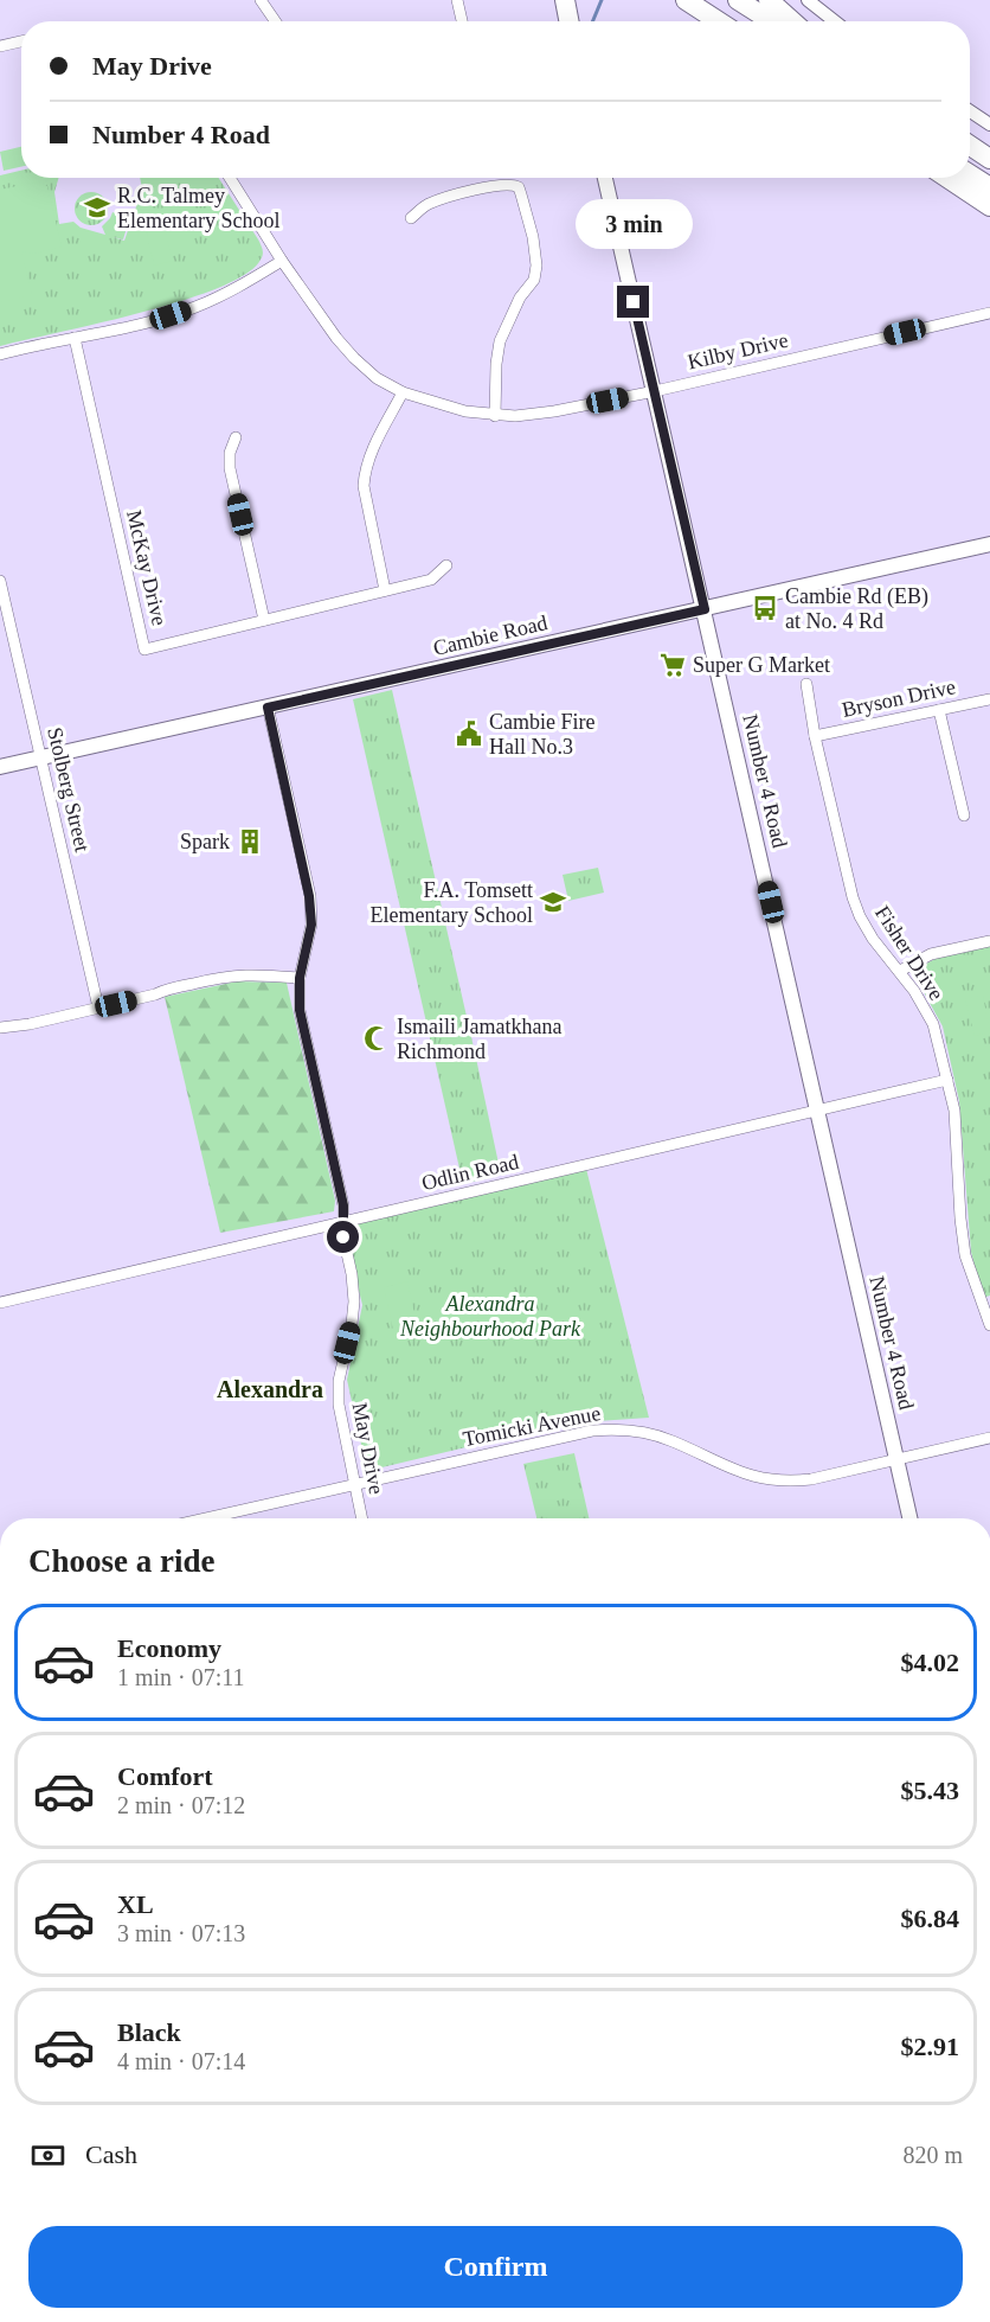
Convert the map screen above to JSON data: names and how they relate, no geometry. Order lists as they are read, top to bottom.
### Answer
{
  "streets": {
    "main road": ["Cambie Road", "Number 4 Road"],
    "street": [
      "Kilby Drive",
      "McKay Drive",
      "Bryson Drive",
      "Stolberg Street",
      "Fisher Drive",
      "Odlin Road",
      "Tomicki Avenue",
      "May Drive"
    ]
  },
  "crossings": [
    ["Kilby Drive", "Number 4 Road"],
    ["Cambie Road", "Number 4 Road"],
    ["Cambie Road", "Stolberg Street"],
    ["Cambie Road", "May Drive"],
    ["Bryson Drive", "Fisher Drive"],
    ["Number 4 Road", "Odlin Road"],
    ["Number 4 Road", "Tomicki Avenue"],
    ["Fisher Drive", "Odlin Road"],
    ["Odlin Road", "May Drive"],
    ["Tomicki Avenue", "May Drive"]
  ],
  "districts": ["Alexandra"],
  "parks": ["Alexandra Neighbourhood Park"],
  "places": {
    "school or university": ["R.C. Talmey Elementary School", "F.A. Tomsett Elementary School"],
    "bus stop": ["Cambie Rd (EB) at No. 4 Rd"],
    "supermarket": ["Super G Market"],
    "public building": ["Cambie Fire Hall No.3"],
    "building": ["Spark"],
    "mosque": ["Ismaili Jamatkhana Richmond"]
  },
  "page": {
    "banner": ["May Drive", "Number 4 Road"],
    "bubble": "3 min",
    "heading": "Choose a ride",
    "list": [
      {
        "name": "Economy",
        "note": "1 min · 07:11",
        "value": "$4.02"
      },
      {
        "name": "Comfort",
        "note": "2 min · 07:12",
        "value": "$5.43"
      },
      {
        "name": "XL",
        "note": "3 min · 07:13",
        "value": "$6.84"
      },
      {
        "name": "Black",
        "note": "4 min · 07:14",
        "value": "$2.91"
      }
    ],
    "pay": ["Cash", "820 m"],
    "buttons": "Confirm"
  }
}
